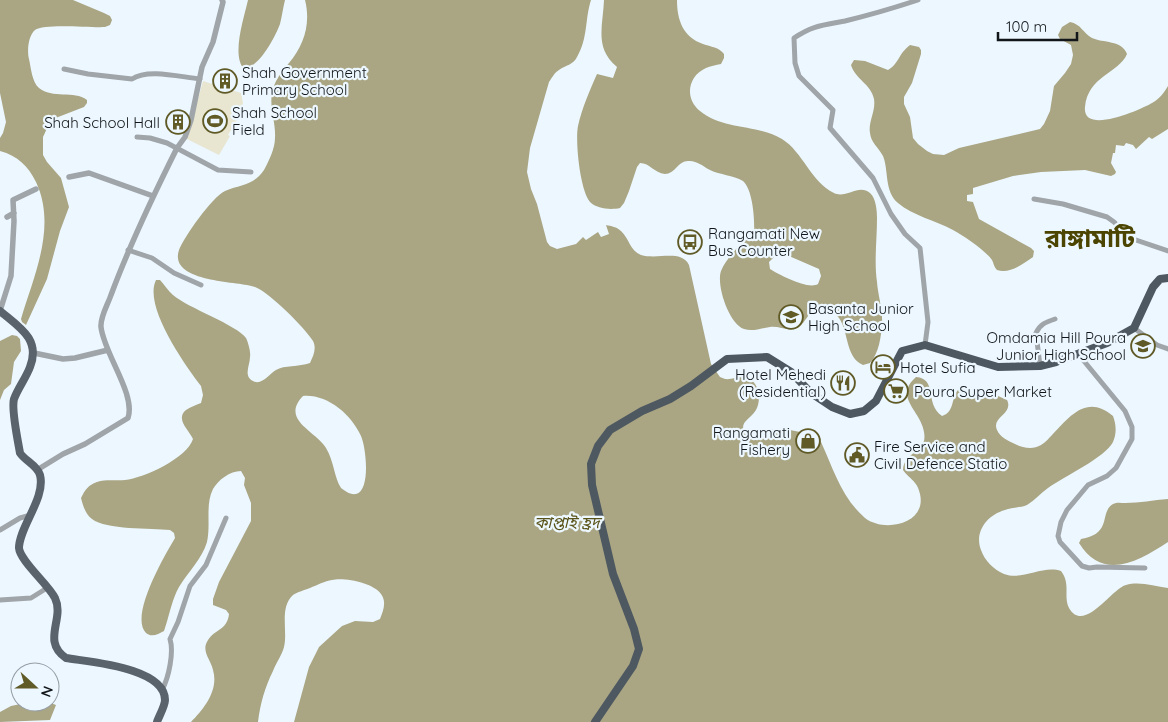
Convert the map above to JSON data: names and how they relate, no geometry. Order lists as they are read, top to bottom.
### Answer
{
  "districts": ["রাঙ্গামাটি"],
  "water": ["কাপ্তাই হ্রদ"],
  "places": {
    "building": ["Shah Government Primary School", "Shah School Hall"],
    "sports": ["Shah School Field"],
    "bus stop": ["Rangamati New Bus Counter"],
    "school or university": ["Basanta Junior High School", "Omdamia Hill Poura Junior High School"],
    "hotel": ["Hotel Sufia"],
    "restaurant": ["Hotel Mehedi (Residential)"],
    "supermarket": ["Poura Super Market"],
    "shop": ["Rangamati Fishery"],
    "public building": ["Fire Service and Civil Defence Statio"]
  },
  "scale_bar": "100 m",
  "north": "right"
}
